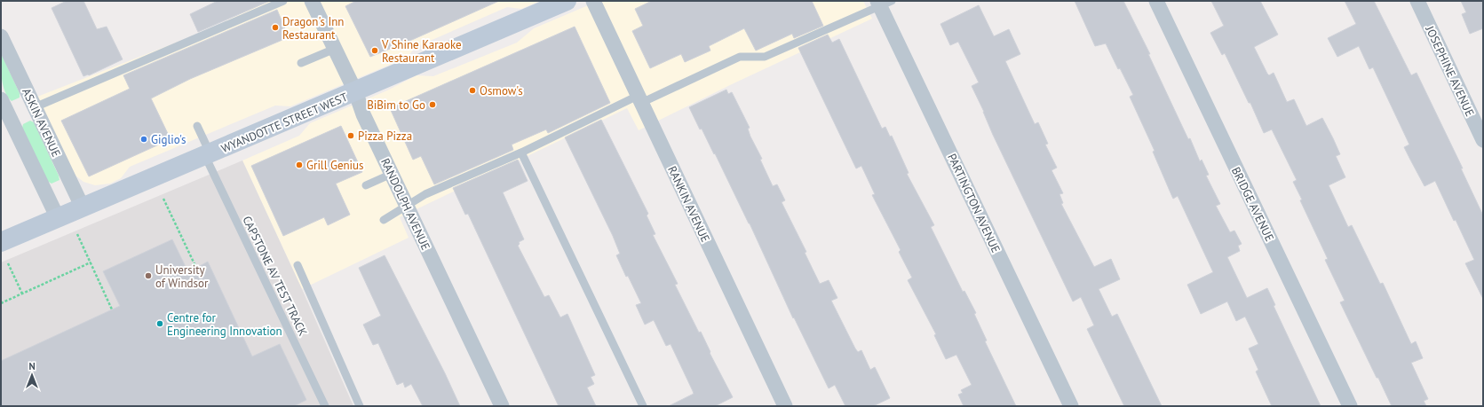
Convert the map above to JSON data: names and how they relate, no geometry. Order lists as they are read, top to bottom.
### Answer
{
  "streets": {
    "main road": ["WYANDOTTE STREET WEST"],
    "street": [
      "JOSEPHINE AVENUE",
      "ASKIN AVENUE",
      "PARTINGTON AVENUE",
      "RANDOLPH AVENUE",
      "RANKIN AVENUE",
      "BRIDGE AVENUE"
    ],
    "lane": ["CAPSTONE AV TEST TRACK"]
  },
  "crossings": [
    ["ASKIN AVENUE", "WYANDOTTE STREET WEST"],
    ["WYANDOTTE STREET WEST", "RANDOLPH AVENUE"],
    ["WYANDOTTE STREET WEST", "CAPSTONE AV TEST TRACK"]
  ],
  "places": [
    "Dragon's Inn Restaurant",
    "V Shine Karaoke Restaurant",
    "Osmow's",
    "BiBim to Go",
    "Pizza Pizza",
    "Giglio's",
    "Grill Genius",
    "University of Windsor",
    "Centre for Engineering Innovation"
  ],
  "north": "top"
}
